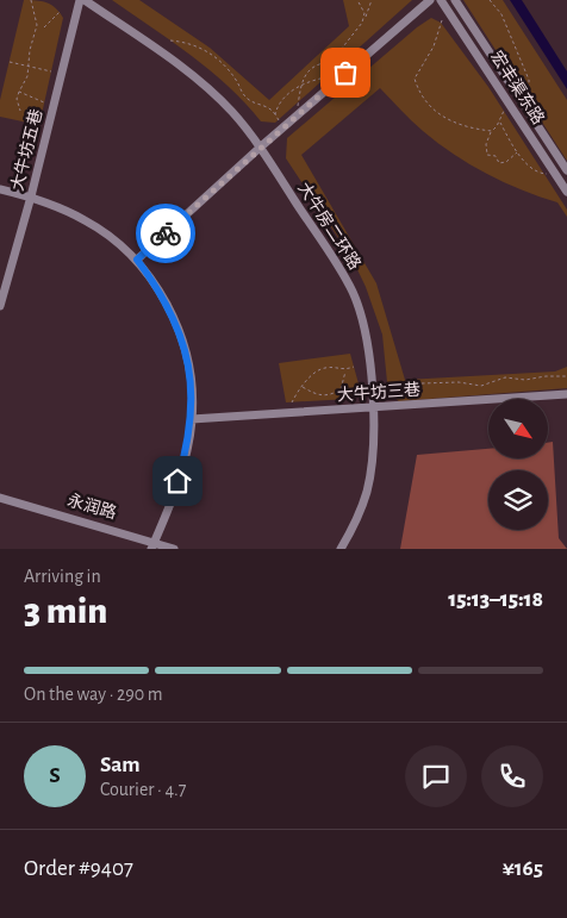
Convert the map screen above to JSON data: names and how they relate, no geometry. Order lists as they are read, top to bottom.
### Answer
{
  "streets": {
    "street": [
      "宏丰渠东路",
      "大牛坊五巷",
      "大牛房二环路",
      "大牛坊三巷",
      "永润路"
    ]
  },
  "crossings": [
    ["大牛房二环路", "大牛坊三巷"]
  ],
  "north": "bottom right",
  "page": {
    "heading": ["3 min", "Arriving in", "15:13–15:18"],
    "panel": [
      "Sam",
      "Courier · 4.7",
      "Order #9407",
      "¥165"
    ],
    "bar": "On the way · 290 m",
    "round": "S"
  }
}
